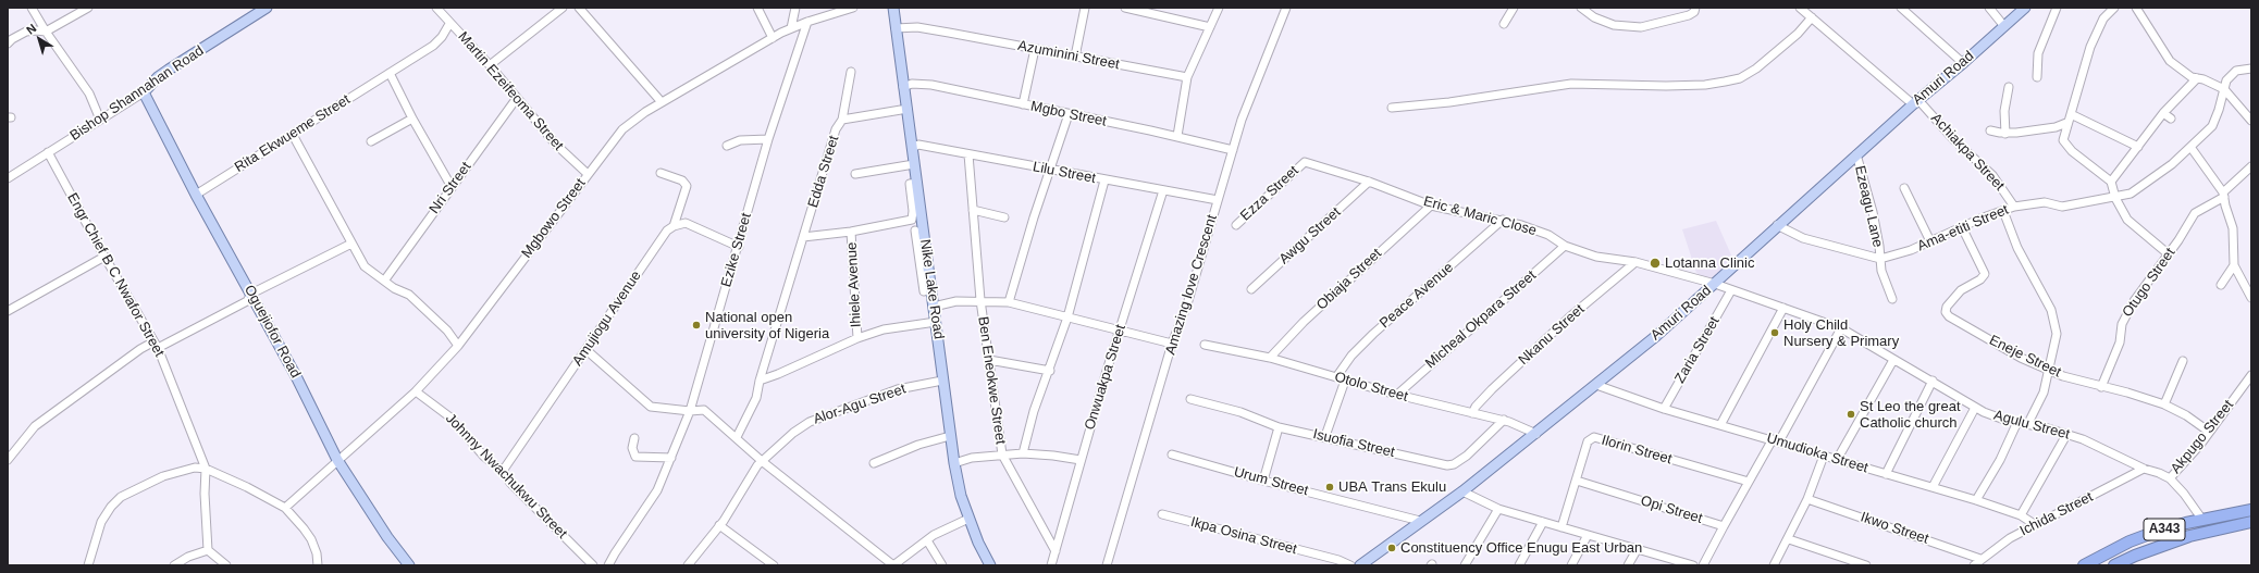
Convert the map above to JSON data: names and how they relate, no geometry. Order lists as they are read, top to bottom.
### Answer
{
  "streets": {
    "highway": ["A343"],
    "main road": [
      "Amuri Road",
      "Bishop Shannahan Road",
      "Nike Lake Road",
      "Oguejiofor Road"
    ],
    "street": [
      "Azuminini Street",
      "Martin Ezeifeoma Street",
      "Mgbo Street",
      "Rita Ekwueme Street",
      "Achiakpa Street",
      "Edda Street",
      "Lilu Street",
      "Nri Street",
      "Ezza Street",
      "Ezeagu Lane",
      "Eric & Maric Close",
      "Mgbowo Street",
      "Ama-etiti Street",
      "Awgu Street",
      "Ezike Street",
      "Engr Chief B C Nwafor Street",
      "Obiaja Street",
      "Otugo Street",
      "Ihiele Avenue",
      "Amazing love Crescent",
      "Peace Avenue",
      "Amujiogu Avenue",
      "Micheal Okpara Street",
      "Nkanu Street",
      "Zaria Street",
      "Eneje Street",
      "Onwuakpa Street",
      "Ben Eneokwe Street",
      "Otolo Street",
      "Alor-Agu Street",
      "Agulu Street",
      "Akpugo Street",
      "Isuofia Street",
      "Ilorin Street",
      "Umudioka Street",
      "Johnny Nwachukwu Street",
      "Urum Street",
      "Opi Street",
      "Ichida Street",
      "Ikwo Street",
      "Ikpa Osina Street"
    ]
  },
  "crossings": [
    ["Azuminini Street", "Nike Lake Road"],
    ["Amuri Road", "Achiakpa Street"],
    ["Amuri Road", "Ezeagu Lane"],
    ["Amuri Road", "Eric & Maric Close"],
    ["Amuri Road", "Otolo Street"],
    ["Amuri Road", "Agulu Street"],
    ["Amuri Road", "Umudioka Street"],
    ["Amuri Road", "Urum Street"],
    ["Martin Ezeifeoma Street", "Rita Ekwueme Street"],
    ["Martin Ezeifeoma Street", "Nri Street"],
    ["Martin Ezeifeoma Street", "Mgbowo Street"],
    ["Bishop Shannahan Road", "Engr Chief B C Nwafor Street"],
    ["Bishop Shannahan Road", "Oguejiofor Road"],
    ["Mgbo Street", "Amazing love Crescent"],
    ["Mgbo Street", "Nike Lake Road"],
    ["Rita Ekwueme Street", "Oguejiofor Road"],
    ["Achiakpa Street", "Ama-etiti Street"],
    ["Edda Street", "Nike Lake Road"],
    ["Lilu Street", "Amazing love Crescent"],
    ["Lilu Street", "Nike Lake Road"],
    ["Lilu Street", "Onwuakpa Street"],
    ["Lilu Street", "Ben Eneokwe Street"],
    ["Ezza Street", "Eric & Maric Close"],
    ["Ezeagu Lane", "Ama-etiti Street"],
    ["Eric & Maric Close", "Awgu Street"],
    ["Eric & Maric Close", "Obiaja Street"],
    ["Eric & Maric Close", "Peace Avenue"],
    ["Eric & Maric Close", "Micheal Okpara Street"],
    ["Eric & Maric Close", "Nkanu Street"],
    ["Eric & Maric Close", "Agulu Street"],
    ["Mgbowo Street", "Ezike Street"],
    ["Mgbowo Street", "Oguejiofor Road"],
    ["Mgbowo Street", "Johnny Nwachukwu Street"],
    ["Ama-etiti Street", "Eneje Street"],
    ["Obiaja Street", "Otolo Street"],
    ["Otugo Street", "Eneje Street"],
    ["Nike Lake Road", "Alor-Agu Street"],
    ["Peace Avenue", "Otolo Street"],
    ["Amujiogu Avenue", "Johnny Nwachukwu Street"],
    ["Micheal Okpara Street", "Otolo Street"],
    ["Nkanu Street", "Otolo Street"],
    ["Zaria Street", "Agulu Street"],
    ["Zaria Street", "Umudioka Street"],
    ["Eneje Street", "Akpugo Street"],
    ["Onwuakpa Street", "Ben Eneokwe Street"],
    ["Otolo Street", "Isuofia Street"],
    ["Agulu Street", "Akpugo Street"],
    ["Agulu Street", "Ichida Street"],
    ["Agulu Street", "A343"],
    ["Ilorin Street", "Opi Street"],
    ["Umudioka Street", "Ichida Street"],
    ["Ichida Street", "Ikwo Street"]
  ],
  "places": [
    "Lotanna Clinic",
    "National open university of Nigeria",
    "Holy Child Nursery & Primary",
    "St Leo the great Catholic church",
    "UBA Trans Ekulu",
    "Constituency Office Enugu East Urban"
  ],
  "north": "top left"
}
